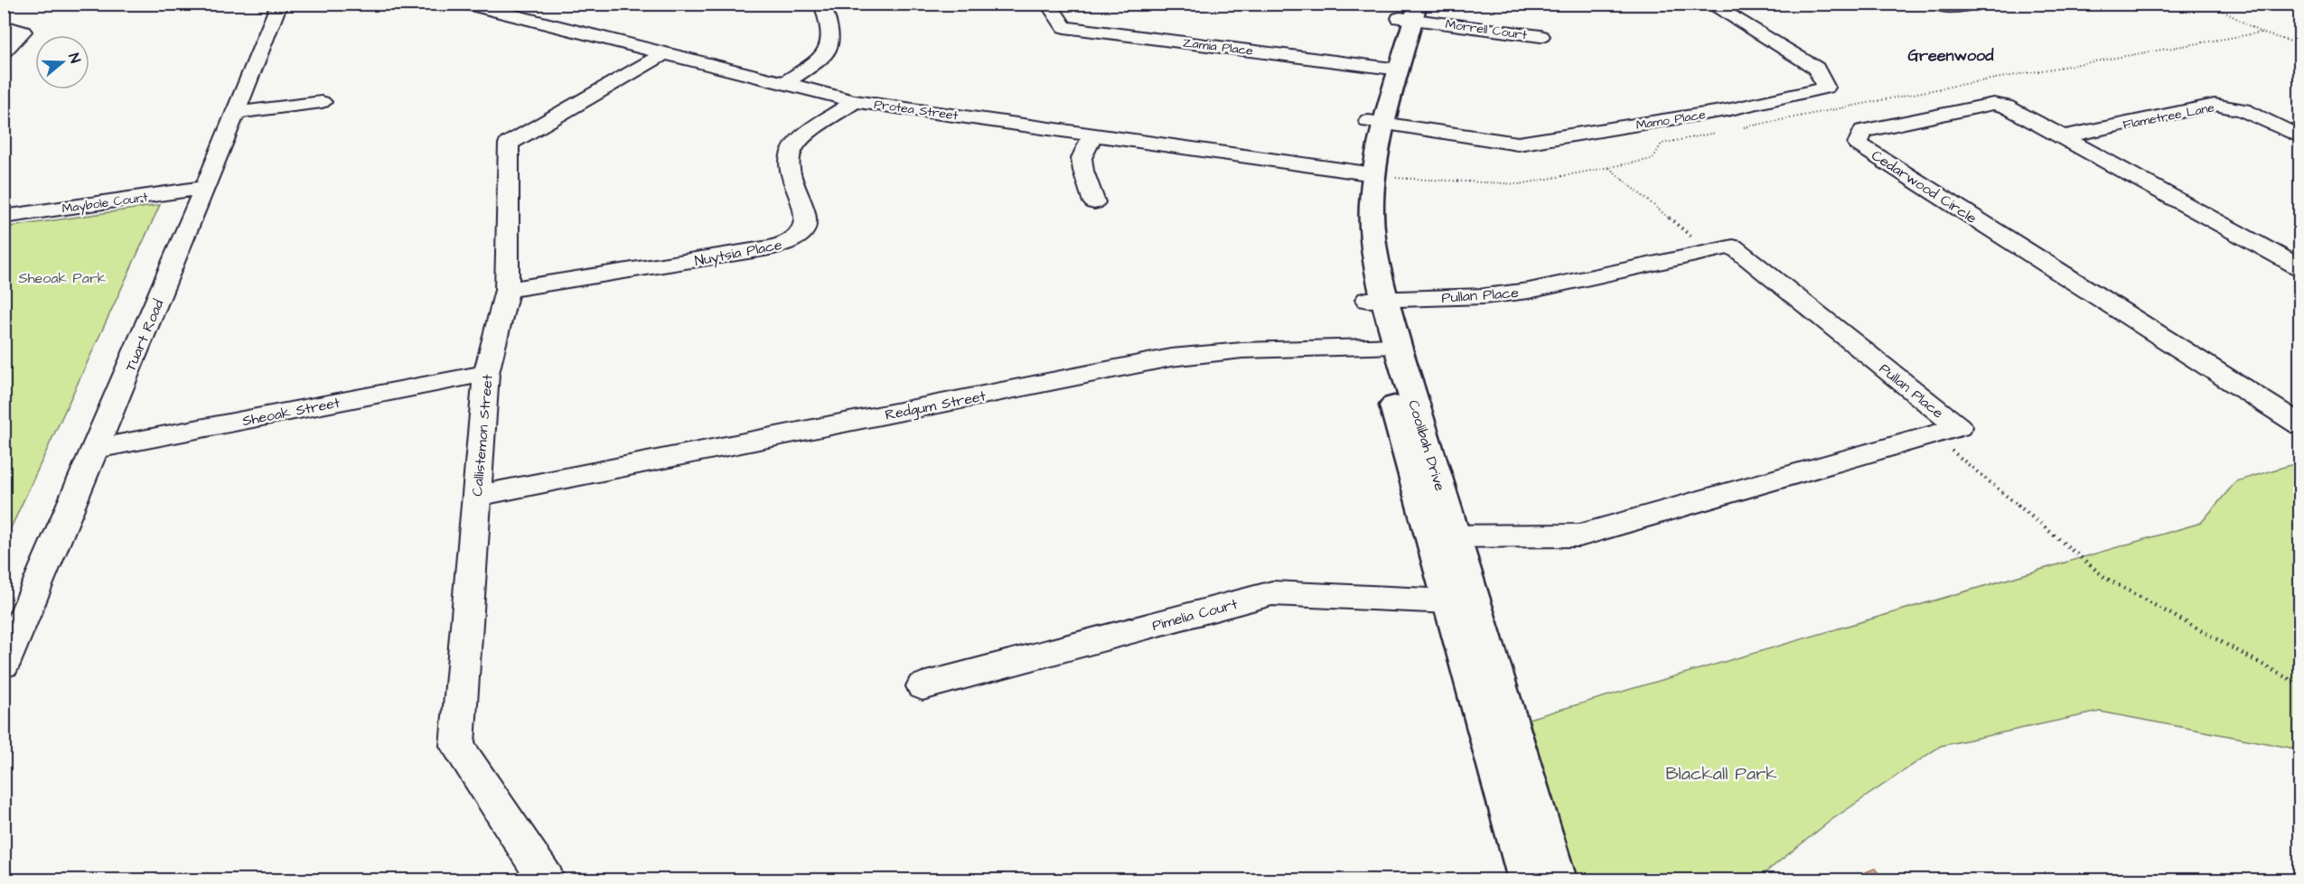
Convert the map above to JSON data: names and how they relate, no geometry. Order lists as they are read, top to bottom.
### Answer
{
  "streets": {
    "main road": ["Coolibah Drive"],
    "street": [
      "Morrell Court",
      "Zamia Place",
      "Protea Street",
      "Flametree Lane",
      "Mamo Place",
      "Cedarwood Circle",
      "Maybole Court",
      "Nuytsia Place",
      "Pullan Place",
      "Tuart Road",
      "Redgum Street",
      "Sheoak Street",
      "Callistemon Street",
      "Pimelia Court"
    ]
  },
  "crossings": [
    ["Morrell Court", "Coolibah Drive"],
    ["Zamia Place", "Coolibah Drive"],
    ["Protea Street", "Nuytsia Place"],
    ["Protea Street", "Callistemon Street"],
    ["Protea Street", "Coolibah Drive"],
    ["Flametree Lane", "Cedarwood Circle"],
    ["Mamo Place", "Coolibah Drive"],
    ["Maybole Court", "Tuart Road"],
    ["Nuytsia Place", "Callistemon Street"],
    ["Pullan Place", "Coolibah Drive"],
    ["Tuart Road", "Sheoak Street"],
    ["Redgum Street", "Callistemon Street"],
    ["Redgum Street", "Coolibah Drive"],
    ["Sheoak Street", "Callistemon Street"],
    ["Coolibah Drive", "Pimelia Court"]
  ],
  "districts": ["Greenwood"],
  "parks": ["Sheoak Park", "Blackall Park"],
  "north": "right"
}
